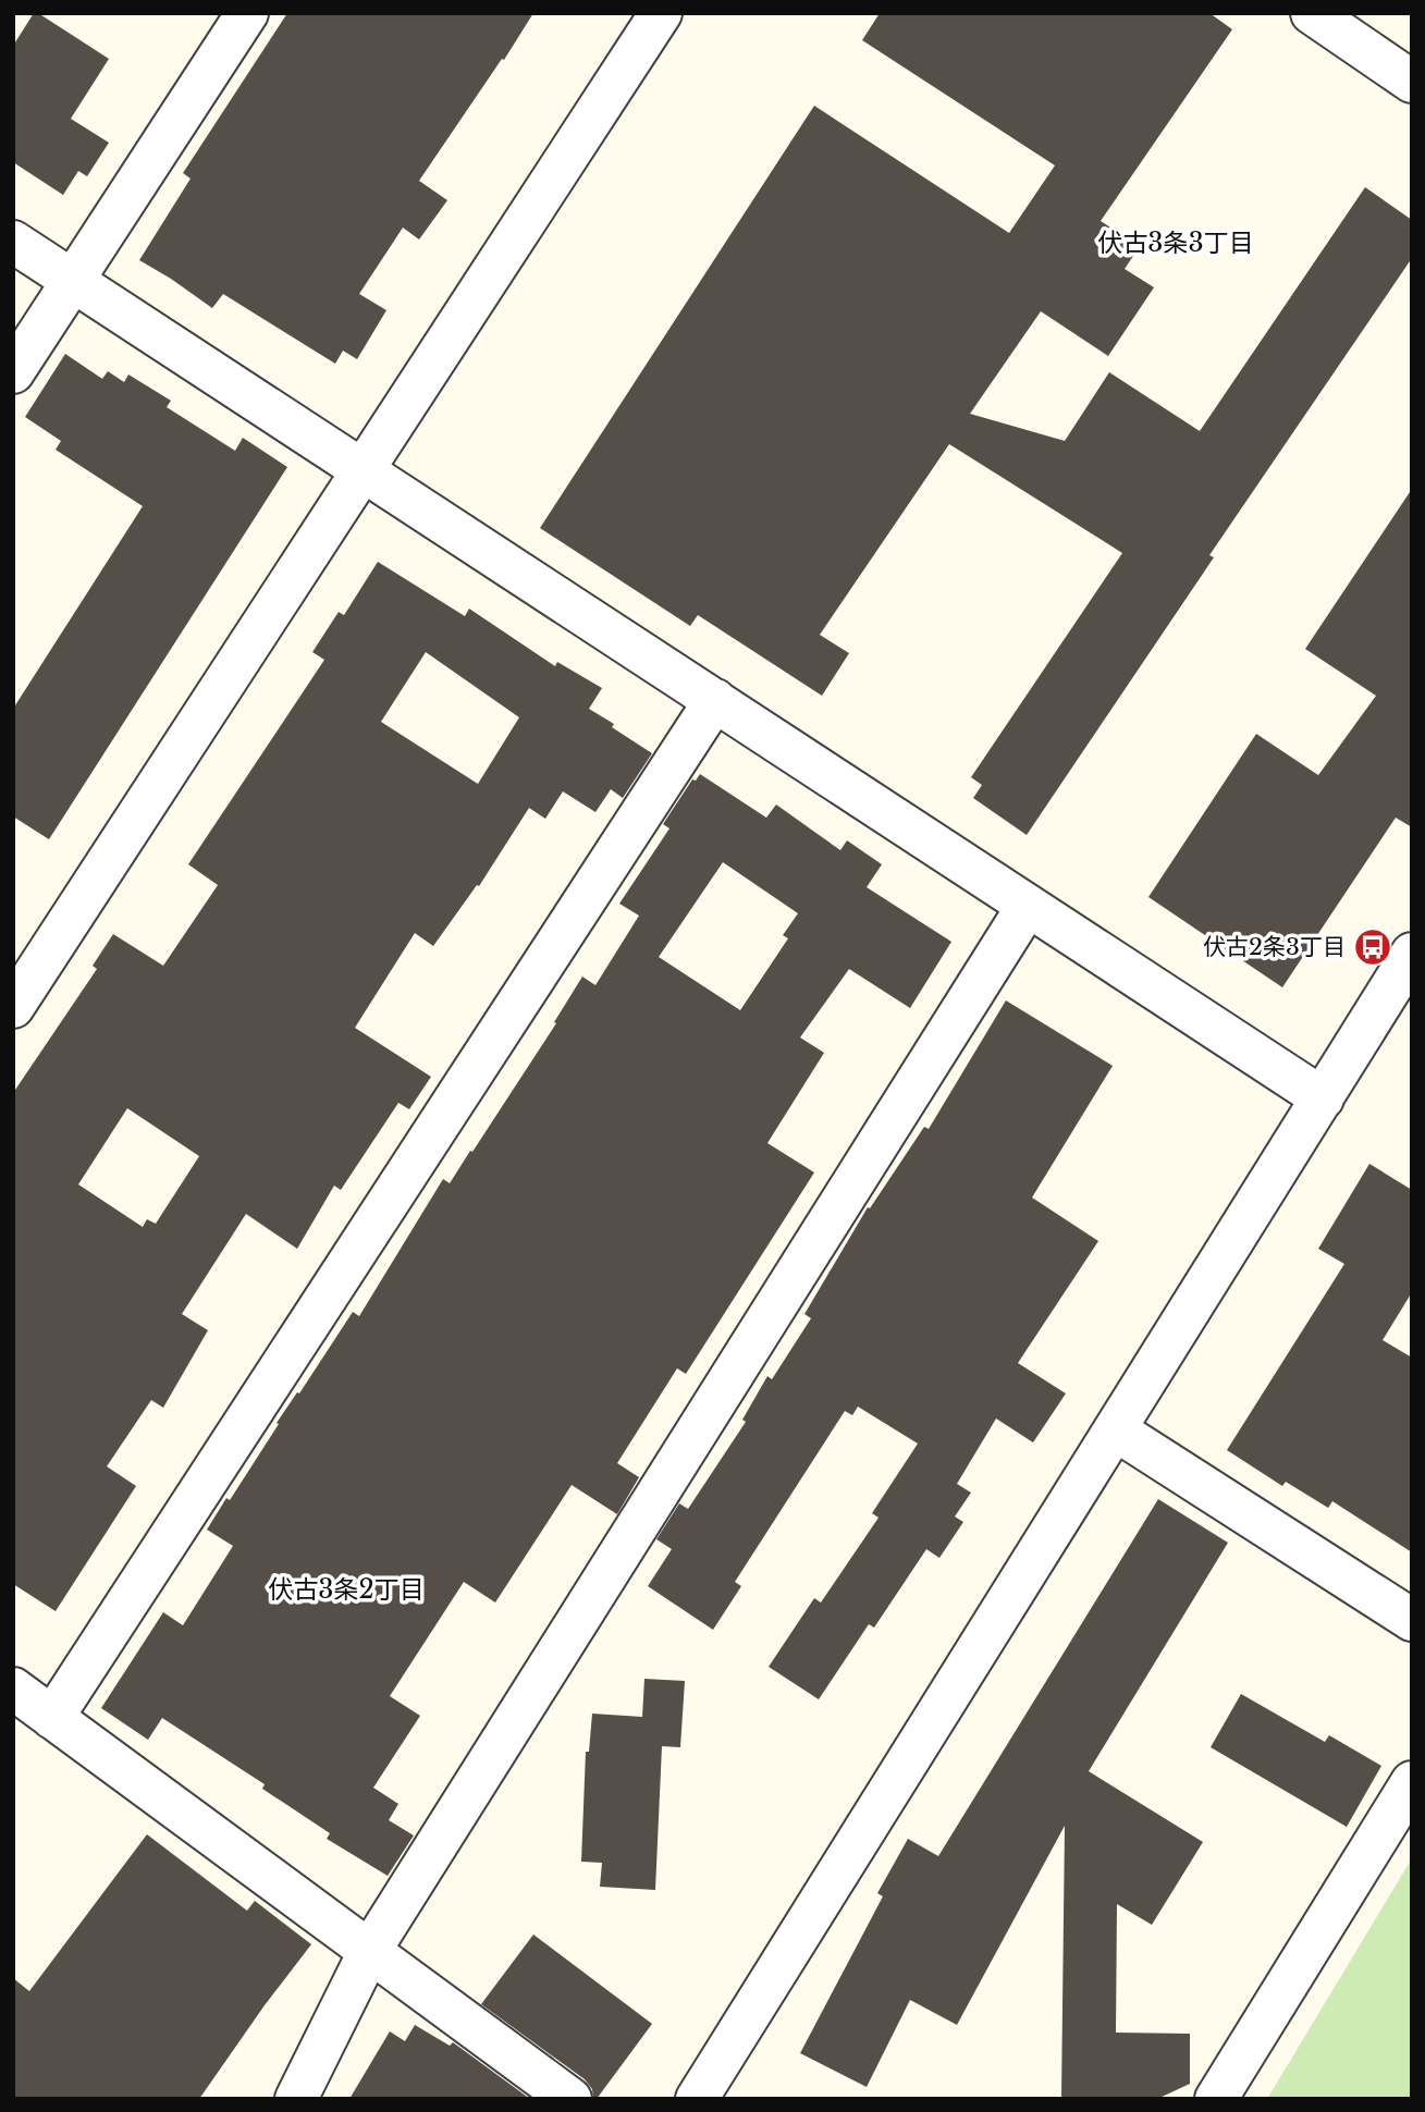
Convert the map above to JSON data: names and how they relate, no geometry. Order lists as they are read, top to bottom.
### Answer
{
  "districts": ["伏古3条3丁目", "伏古3条2丁目"],
  "places": {
    "bus stop": ["伏古2条3丁目"]
  }
}
